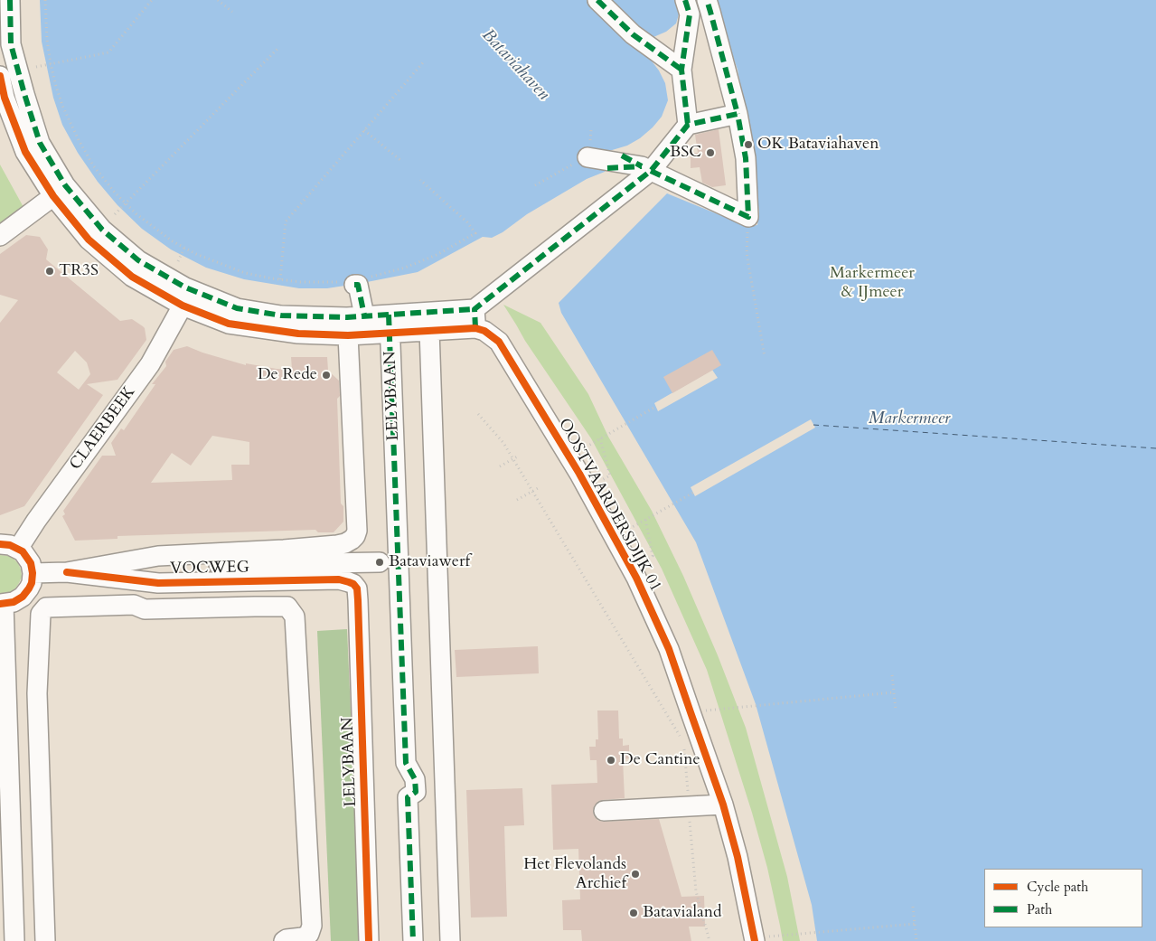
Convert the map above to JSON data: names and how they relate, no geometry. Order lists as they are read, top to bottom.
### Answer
{
  "streets": {
    "street": [
      "LELYBAAN",
      "CLAERBEEK",
      "OOSTVAARDERSDIJK 01",
      "VOCWEG"
    ]
  },
  "crossings": [
    ["LELYBAAN", "VOCWEG"]
  ],
  "water": ["Bataviahaven", "Markermeer"],
  "parks": ["Markermeer & IJmeer"],
  "places": [
    "OK Bataviahaven",
    "BSC",
    "TR3S",
    "De Rede",
    "Bataviawerf",
    "De Cantine",
    "Het Flevolands Archief",
    "Batavialand"
  ],
  "legend": ["Cycle path", "Path"]
}
